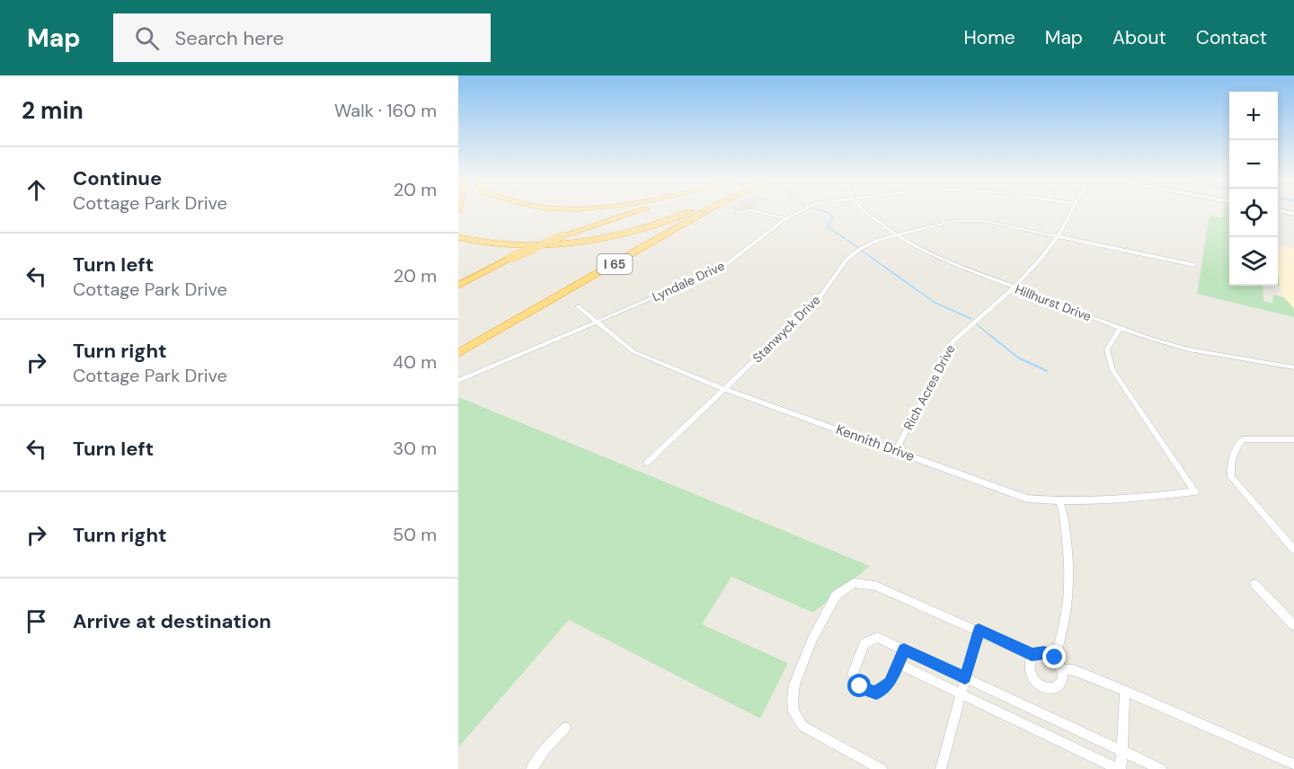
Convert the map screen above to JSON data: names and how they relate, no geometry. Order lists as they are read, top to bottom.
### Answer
{
  "streets": {
    "highway": ["I 65"],
    "street": [
      "Lyndale Drive",
      "Hillhurst Drive",
      "Stanwyck Drive",
      "Rich Acres Drive",
      "Kennith Drive"
    ]
  },
  "crossings": [
    ["Lyndale Drive", "Kennith Drive"],
    ["Hillhurst Drive", "Stanwyck Drive"],
    ["Hillhurst Drive", "Rich Acres Drive"],
    ["Hillhurst Drive", "Kennith Drive"],
    ["Stanwyck Drive", "Rich Acres Drive"],
    ["Stanwyck Drive", "Kennith Drive"],
    ["Rich Acres Drive", "Kennith Drive"]
  ],
  "page": {
    "header": "Map",
    "search": "Search here",
    "nav": [
      "Home",
      "Map",
      "About",
      "Contact"
    ],
    "heading": ["2 min", "Walk · 160 m"],
    "map_buttons": ["+", "−"],
    "list": [
      ["Continue", "Cottage Park Drive", "20 m"],
      ["Turn left", "Cottage Park Drive", "20 m"],
      ["Turn right", "Cottage Park Drive", "40 m"],
      ["Turn left", "30 m"],
      ["Turn right", "50 m"],
      "Arrive at destination"
    ]
  }
}
